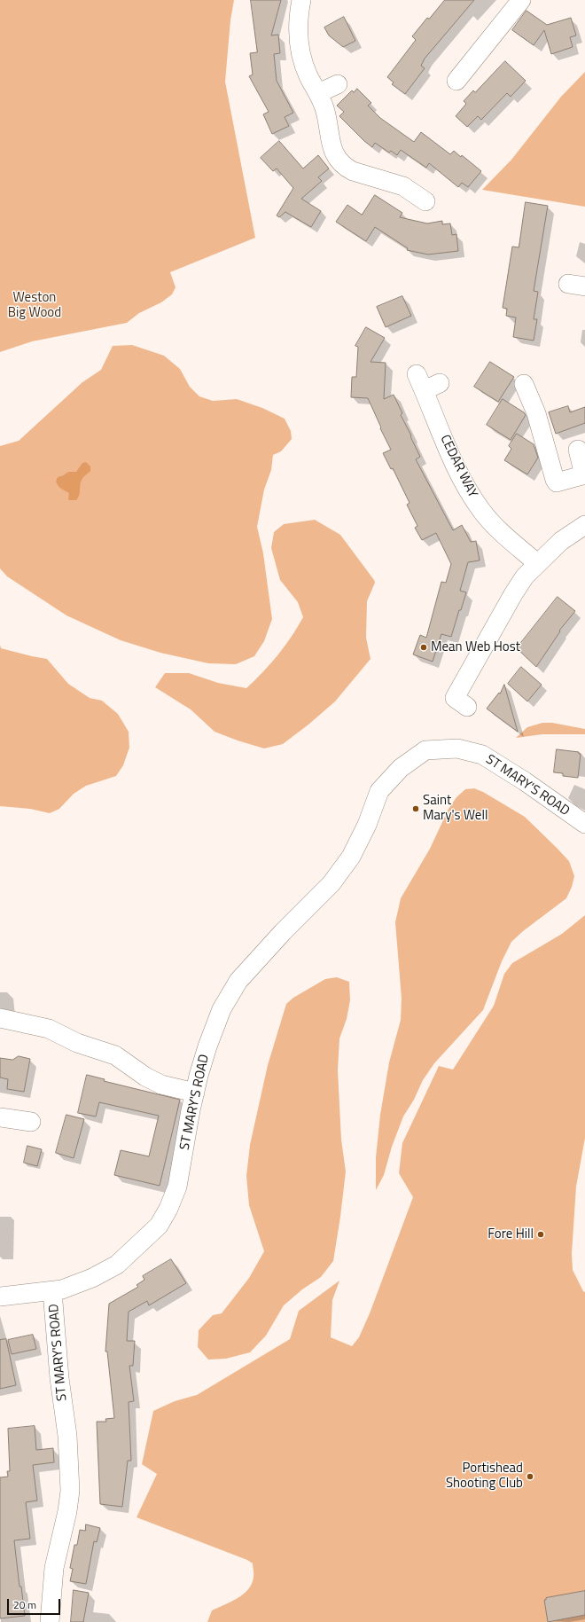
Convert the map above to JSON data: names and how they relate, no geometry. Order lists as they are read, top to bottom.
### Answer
{
  "streets": {
    "street": ["CEDAR WAY", "ST MARY'S ROAD"]
  },
  "parks": ["Weston Big Wood"],
  "places": [
    "Mean Web Host",
    "Saint Mary's Well",
    "Fore Hill",
    "Portishead Shooting Club"
  ],
  "scale_bar": "20 m"
}
